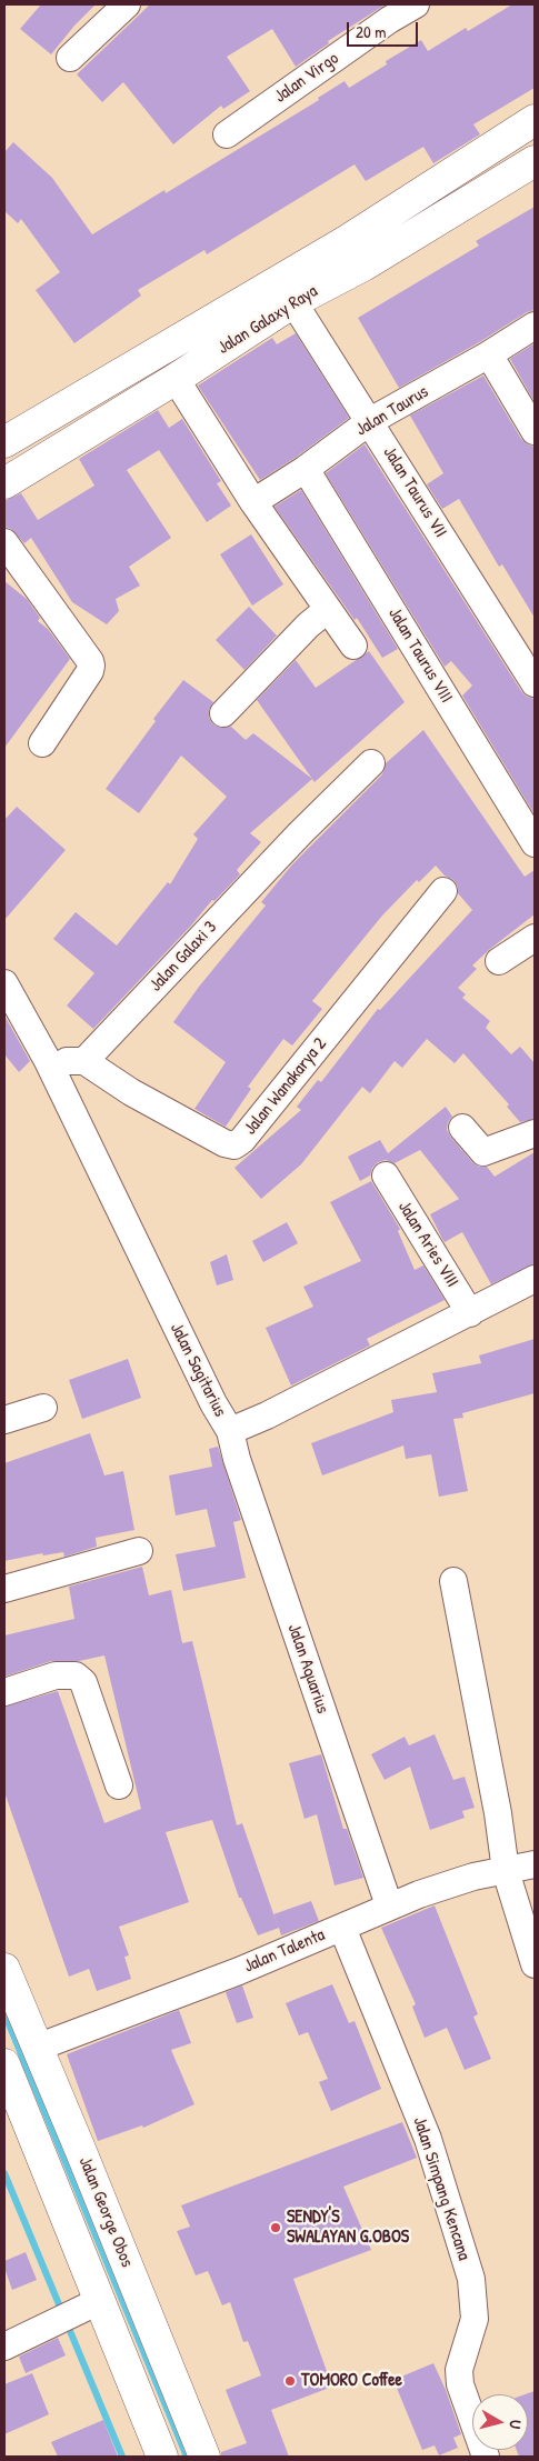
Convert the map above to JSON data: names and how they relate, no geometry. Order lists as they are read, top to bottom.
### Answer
{
  "streets": {
    "street": [
      "Jalan Virgo",
      "Jalan Galaxy Raya",
      "Jalan Taurus",
      "Jalan Taurus VII",
      "Jalan Taurus VIII",
      "Jalan Galaxi 3",
      "Jalan Wanakarya 2",
      "Jalan Aries VIII",
      "Jalan Sagitarius",
      "Jalan Aquarius",
      "Jalan Talenta",
      "Jalan Simpang Kencana",
      "Jalan George Obos"
    ]
  },
  "crossings": [
    ["Jalan Galaxy Raya", "Jalan Taurus VII"],
    ["Jalan Taurus", "Jalan Taurus VII"],
    ["Jalan Taurus", "Jalan Taurus VIII"],
    ["Jalan Galaxi 3", "Jalan Wanakarya 2"],
    ["Jalan Aries VIII", "Jalan Sagitarius"],
    ["Jalan Sagitarius", "Jalan Aquarius"],
    ["Jalan Aquarius", "Jalan Talenta"],
    ["Jalan Talenta", "Jalan Simpang Kencana"],
    ["Jalan Talenta", "Jalan George Obos"]
  ],
  "places": ["SENDY'S SWALAYAN G.OBOS", "TOMORO Coffee"],
  "scale_bar": "20 m",
  "north": "right"
}
